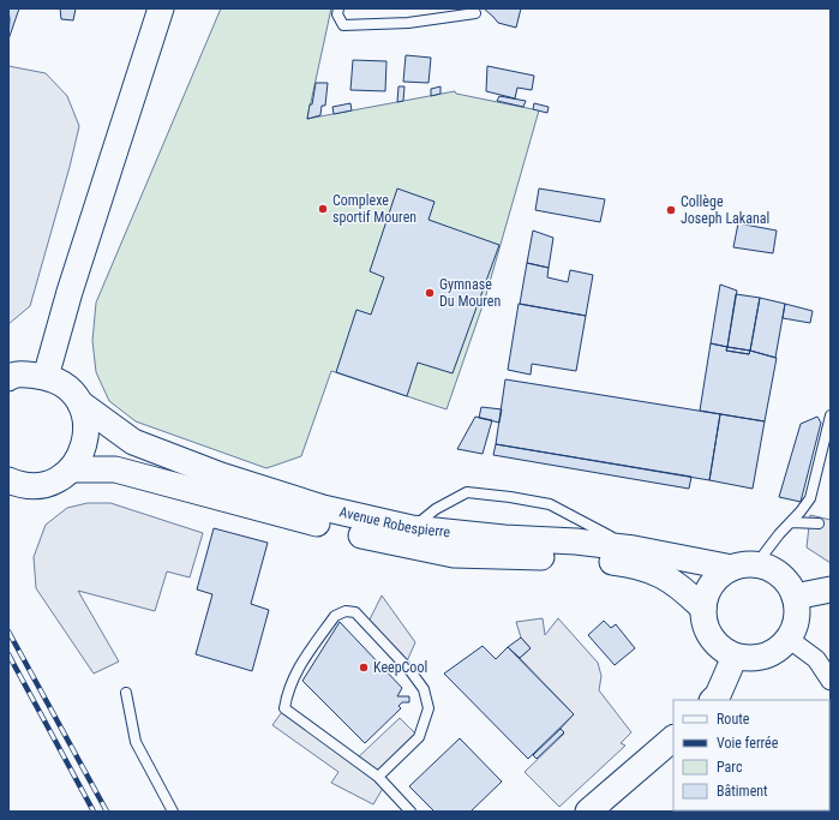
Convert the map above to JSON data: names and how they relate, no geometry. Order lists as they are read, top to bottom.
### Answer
{
  "streets": {
    "main road": ["Avenue Robespierre"]
  },
  "places": [
    "Complexe sportif Mouren",
    "Collège Joseph Lakanal",
    "Gymnase Du Mouren",
    "KeepCool"
  ],
  "legend": [
    "Route",
    "Voie ferrée",
    "Parc",
    "Bâtiment"
  ]
}
